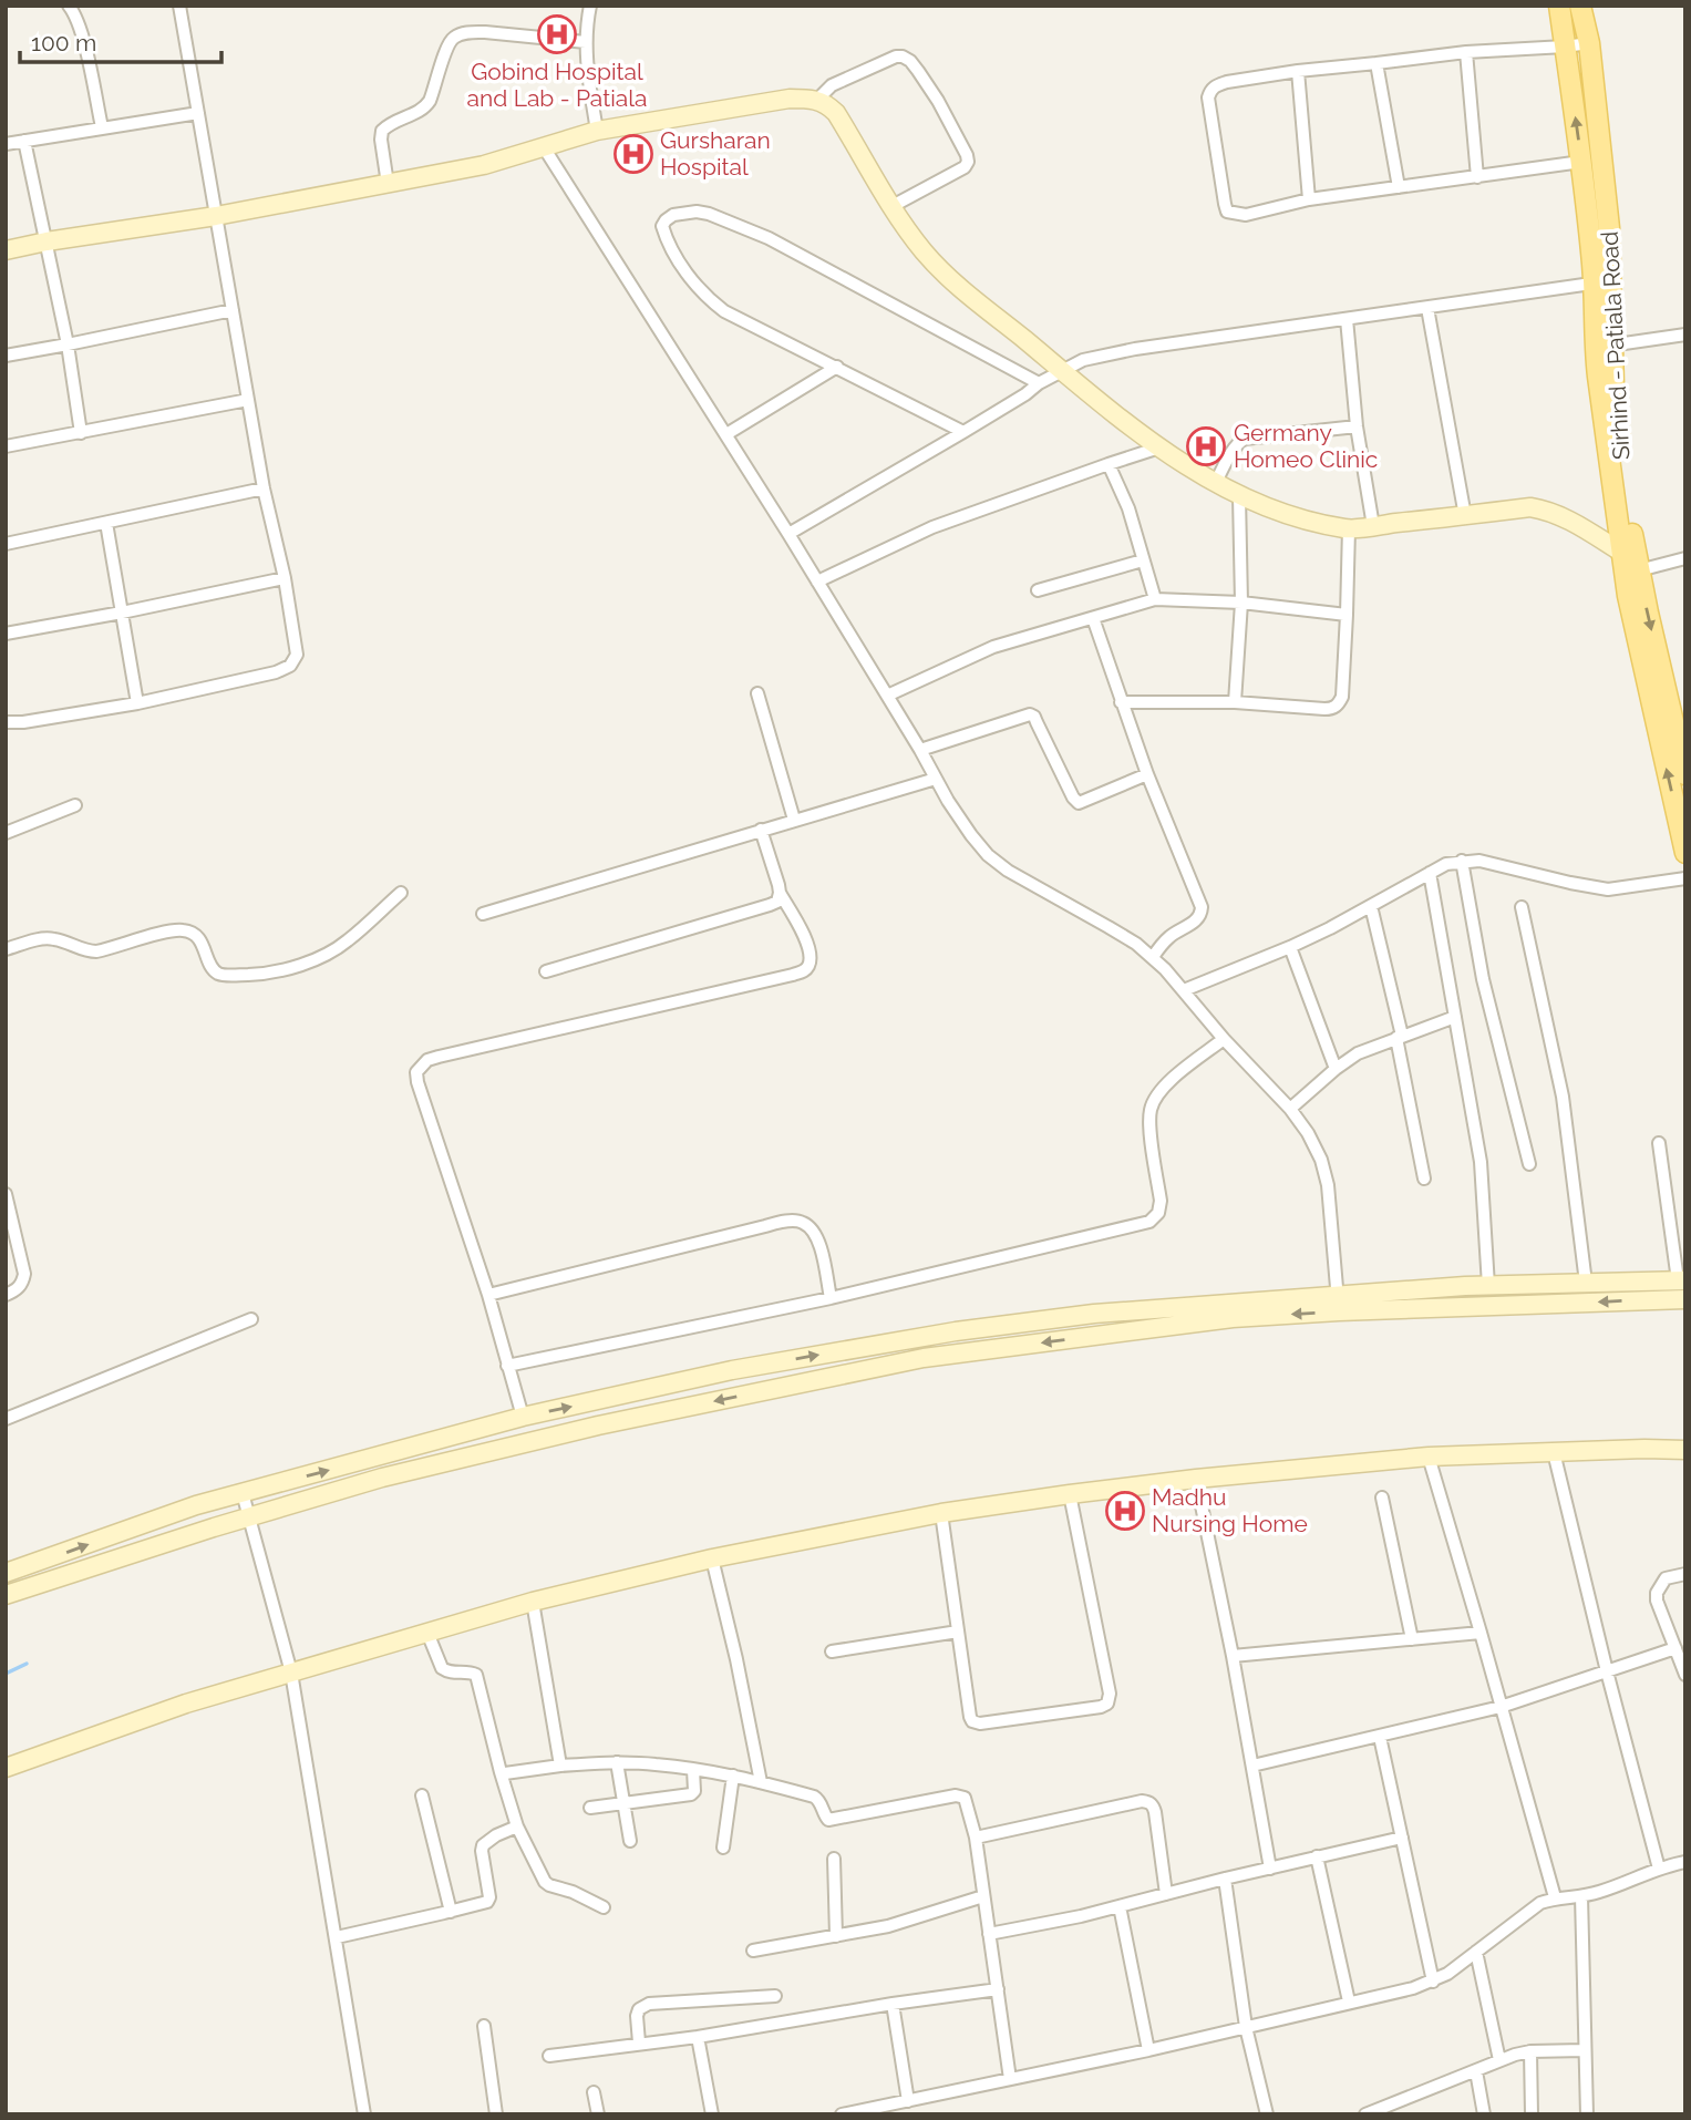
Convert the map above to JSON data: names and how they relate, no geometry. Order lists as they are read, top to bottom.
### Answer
{
  "streets": {
    "main road": ["Sirhind - Patiala Road"]
  },
  "places": {
    "hospital": [
      "Gobind Hospital and Lab - Patiala",
      "Gursharan Hospital",
      "Germany Homeo Clinic",
      "Madhu Nursing Home"
    ]
  },
  "scale_bar": "100 m"
}
